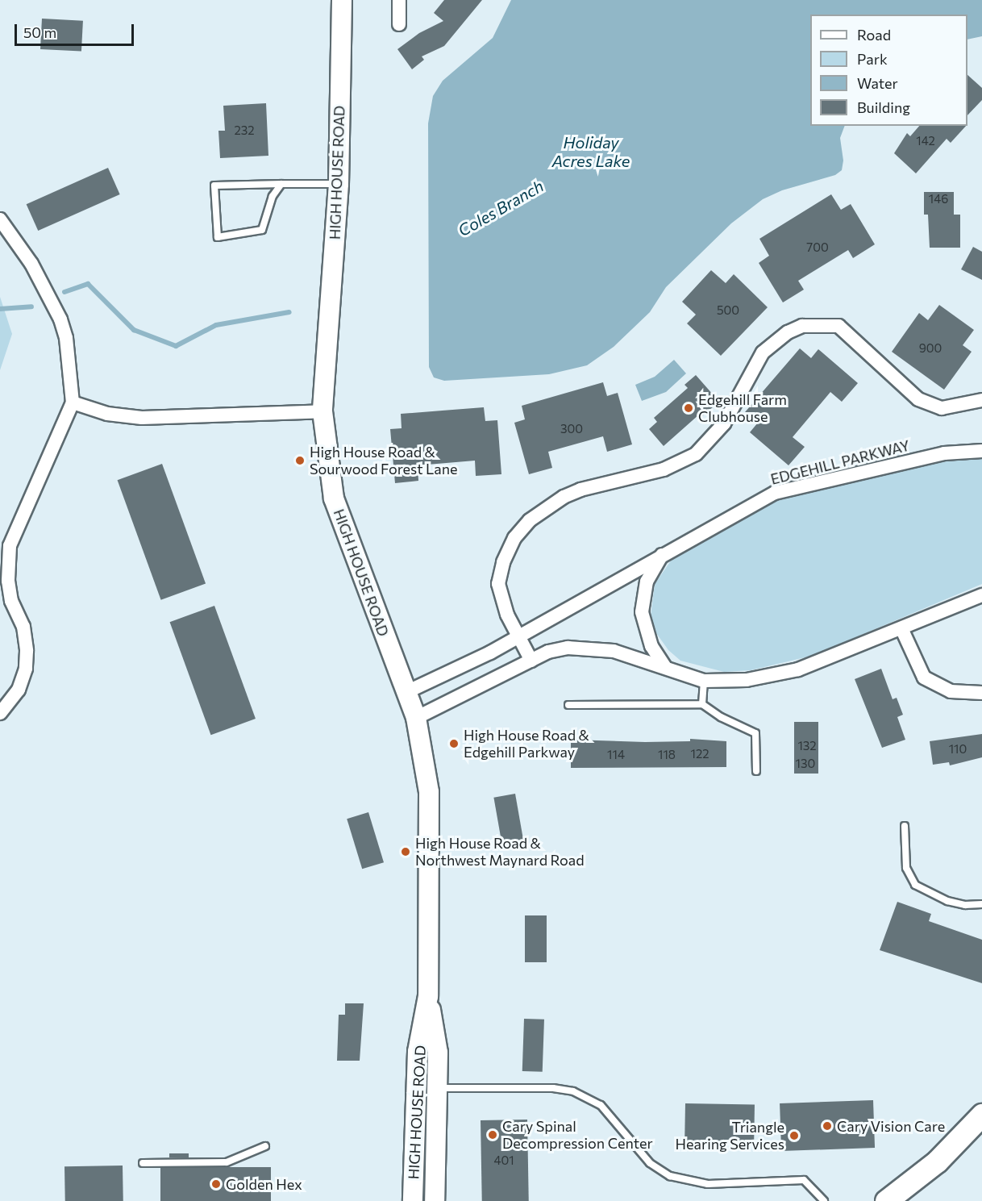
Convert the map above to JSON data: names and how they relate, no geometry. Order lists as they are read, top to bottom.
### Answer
{
  "streets": {
    "main road": ["HIGH HOUSE ROAD"],
    "street": ["EDGEHILL PARKWAY"]
  },
  "crossings": [
    ["HIGH HOUSE ROAD", "EDGEHILL PARKWAY"]
  ],
  "water": ["Holiday Acres Lake", "Coles Branch"],
  "places": [
    "Edgehill Farm Clubhouse",
    "High House Road & Sourwood Forest Lane",
    "High House Road & Edgehill Parkway",
    "High House Road & Northwest Maynard Road",
    "Cary Vision Care",
    "Cary Spinal Decompression Center",
    "Triangle Hearing Services",
    "Golden Hex"
  ],
  "house_numbers": [
    "232",
    "142",
    "146",
    "700",
    "500",
    "900",
    "300",
    "132",
    "110",
    "122",
    "114",
    "118",
    "130",
    "401"
  ],
  "legend": [
    "Road",
    "Park",
    "Water",
    "Building"
  ],
  "scale_bar": "50 m"
}
